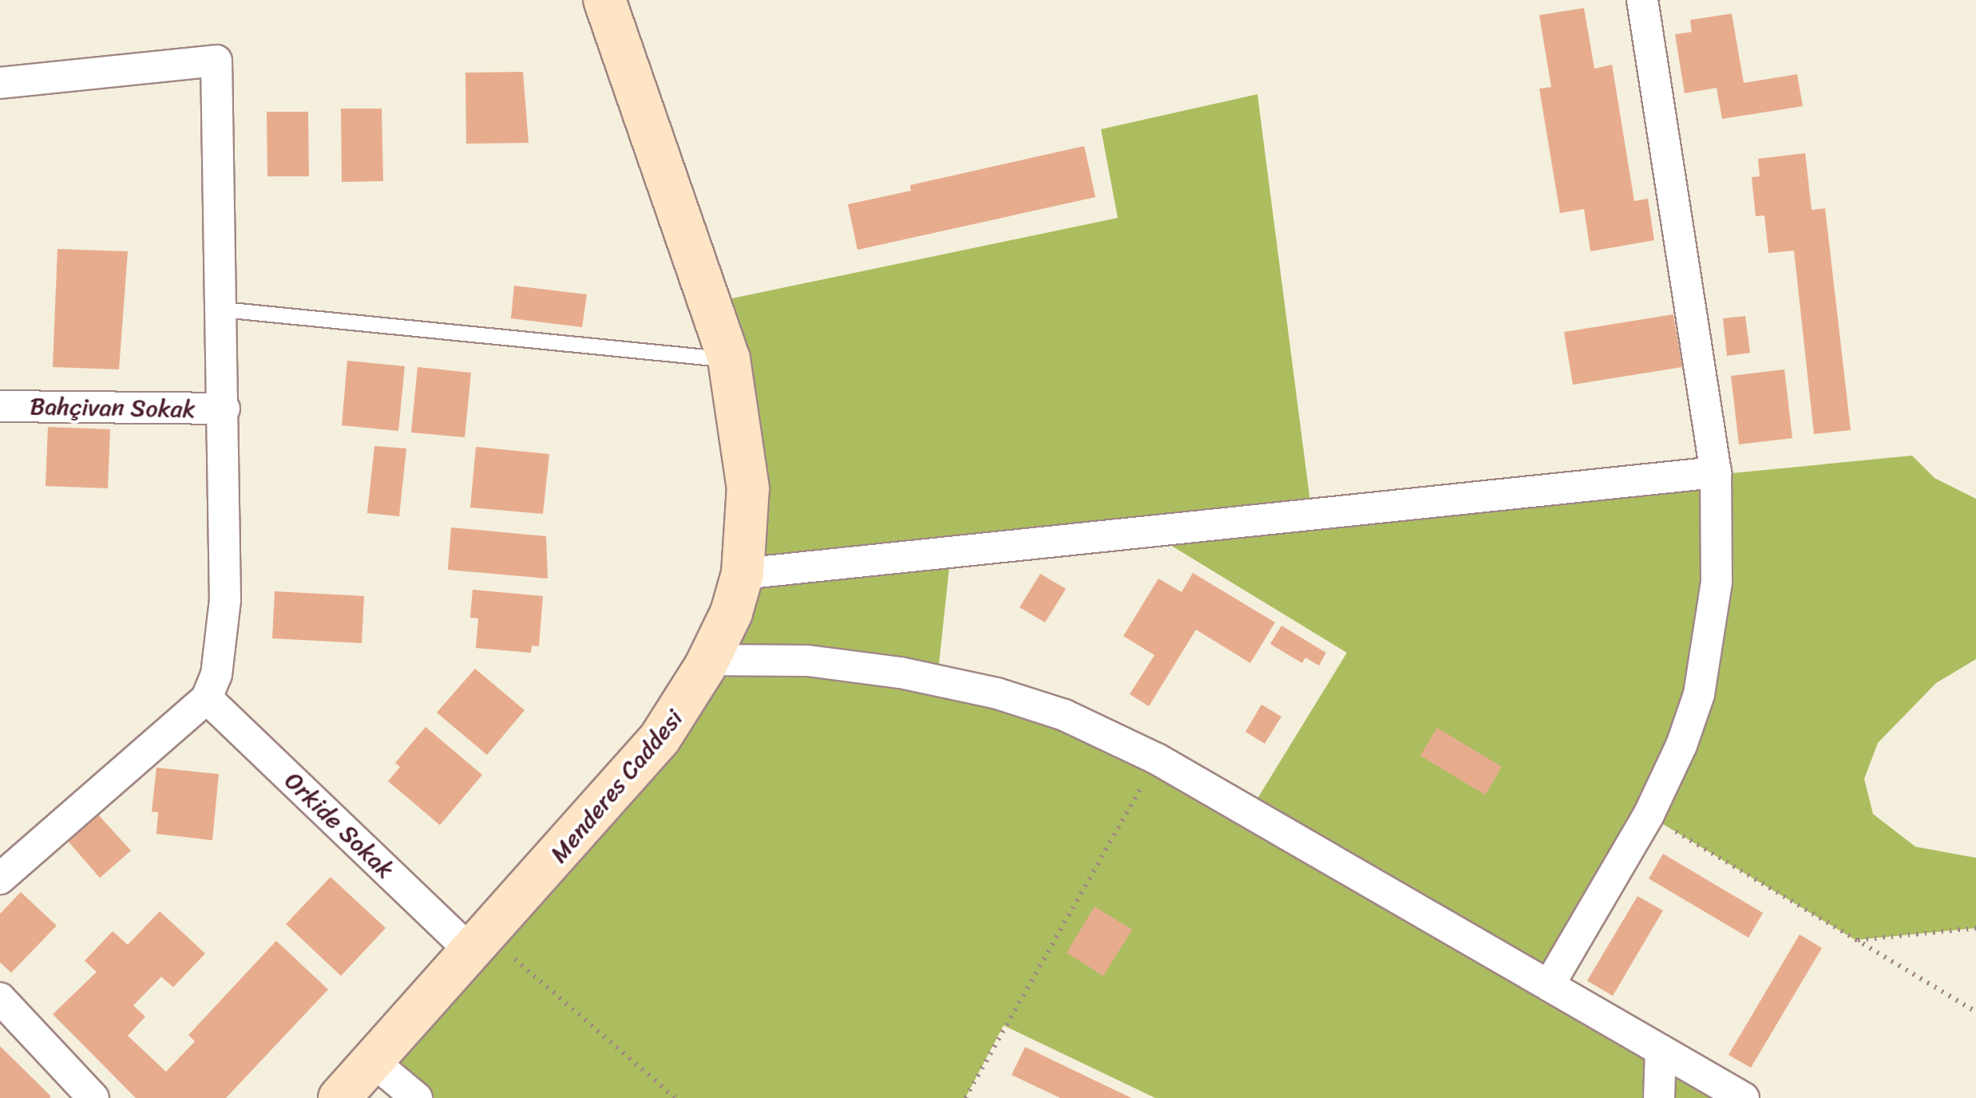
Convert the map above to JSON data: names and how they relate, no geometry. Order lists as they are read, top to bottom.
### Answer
{
  "streets": {
    "street": ["Bahçivan Sokak", "Menderes Caddesi", "Orkide Sokak"]
  },
  "crossings": [
    ["Menderes Caddesi", "Orkide Sokak"]
  ]
}
